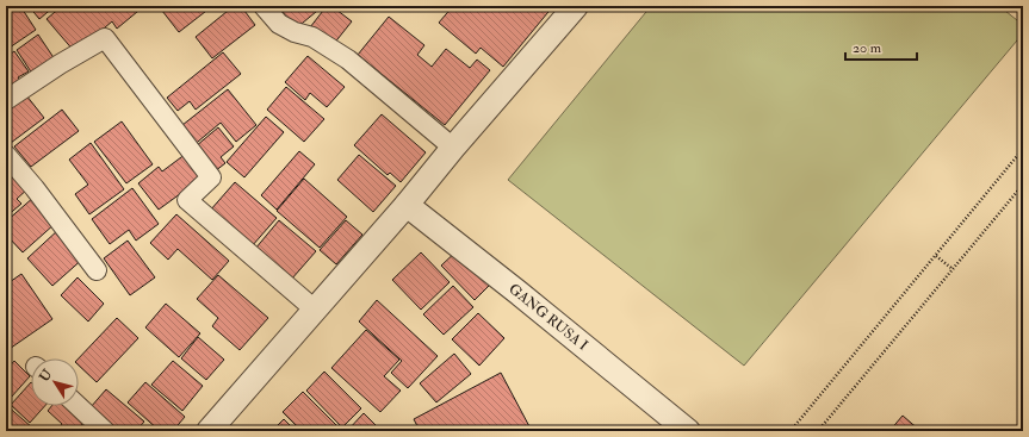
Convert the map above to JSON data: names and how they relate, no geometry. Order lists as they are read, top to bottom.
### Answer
{
  "streets": {
    "street": ["GANG RUSA I"]
  },
  "scale_bar": "20 m",
  "north": "top left"
}
